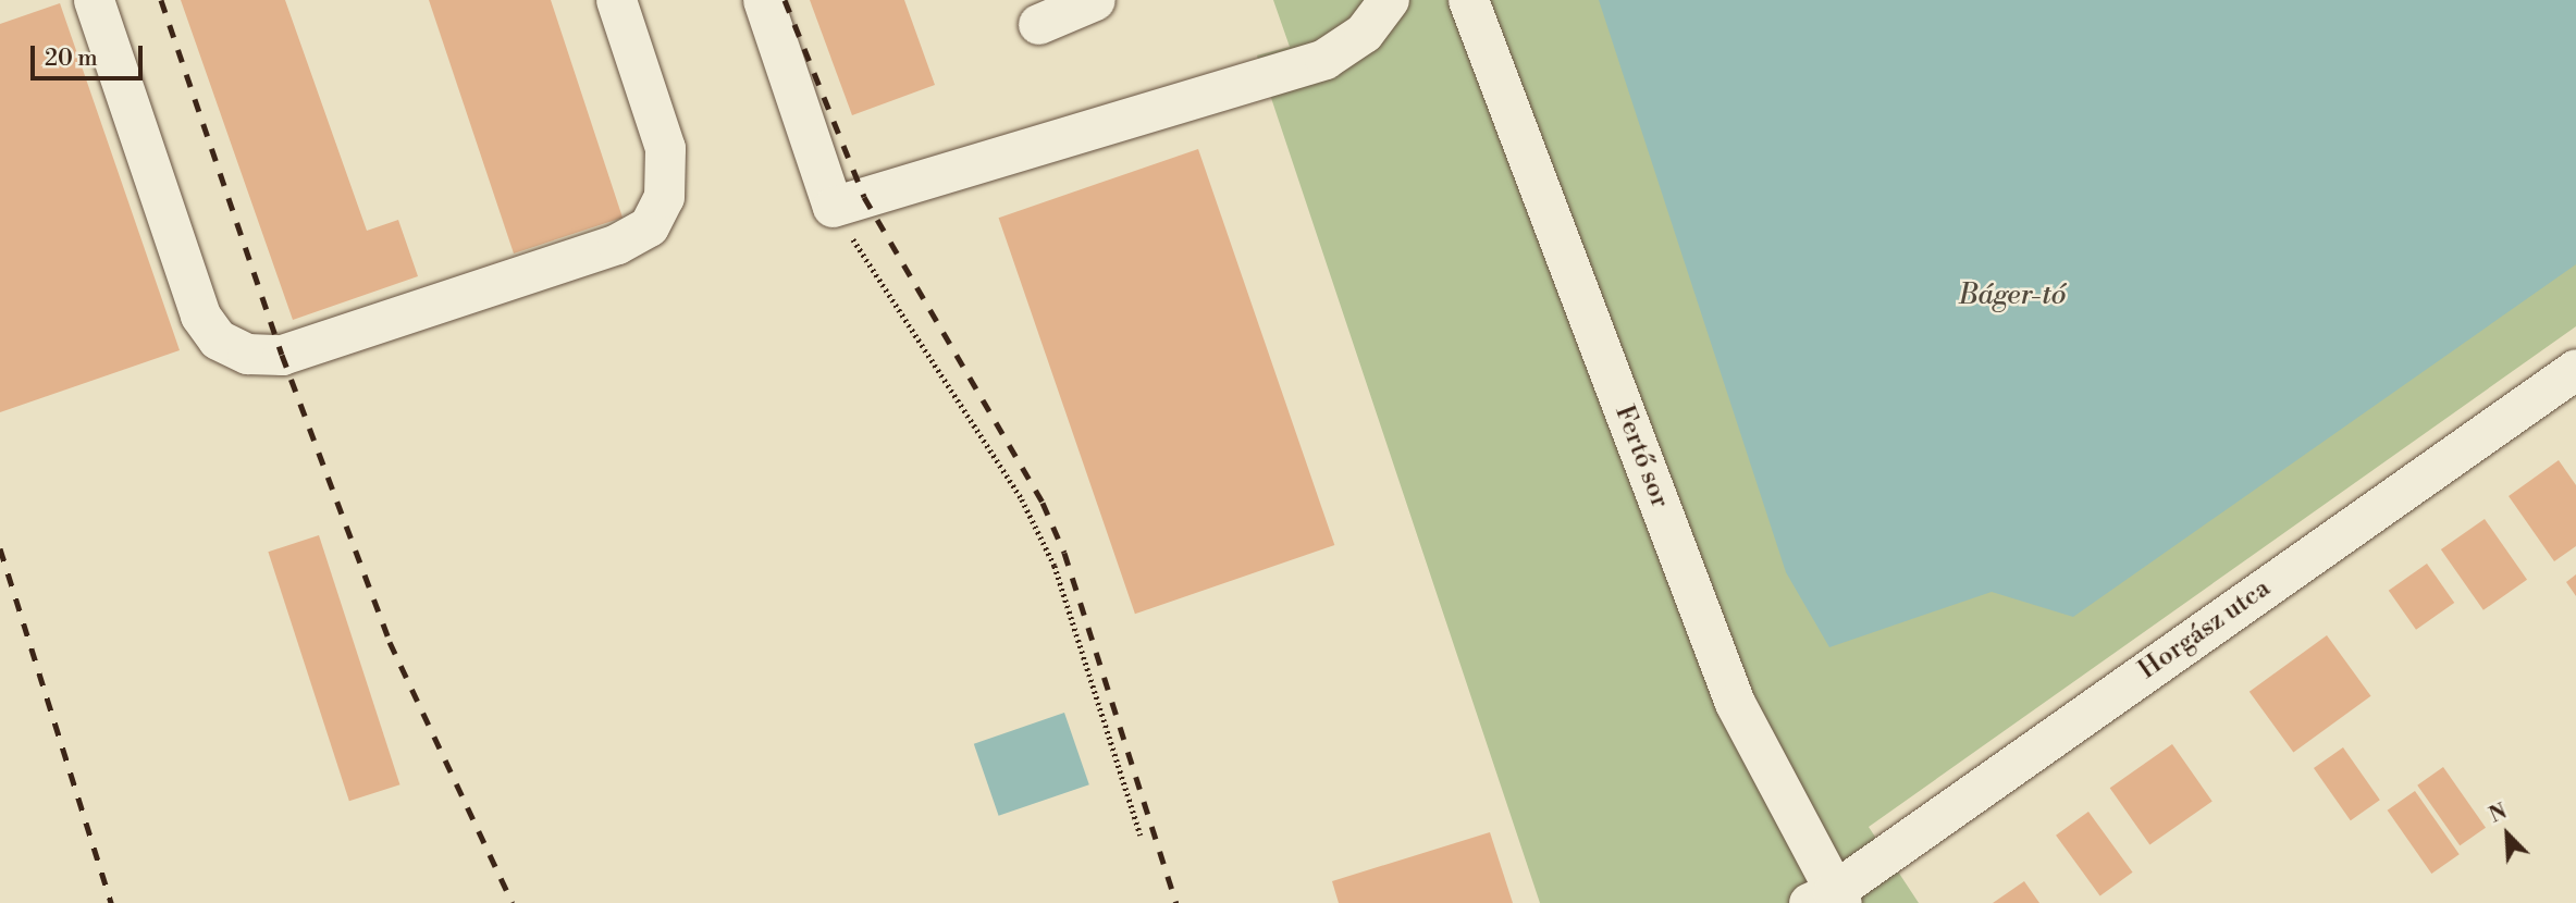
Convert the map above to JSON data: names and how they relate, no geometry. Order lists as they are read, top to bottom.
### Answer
{
  "streets": {
    "street": ["Fertő sor", "Horgász utca"]
  },
  "crossings": [
    ["Fertő sor", "Horgász utca"]
  ],
  "water": ["Báger-tó"],
  "scale_bar": "20 m",
  "north": "top left"
}
